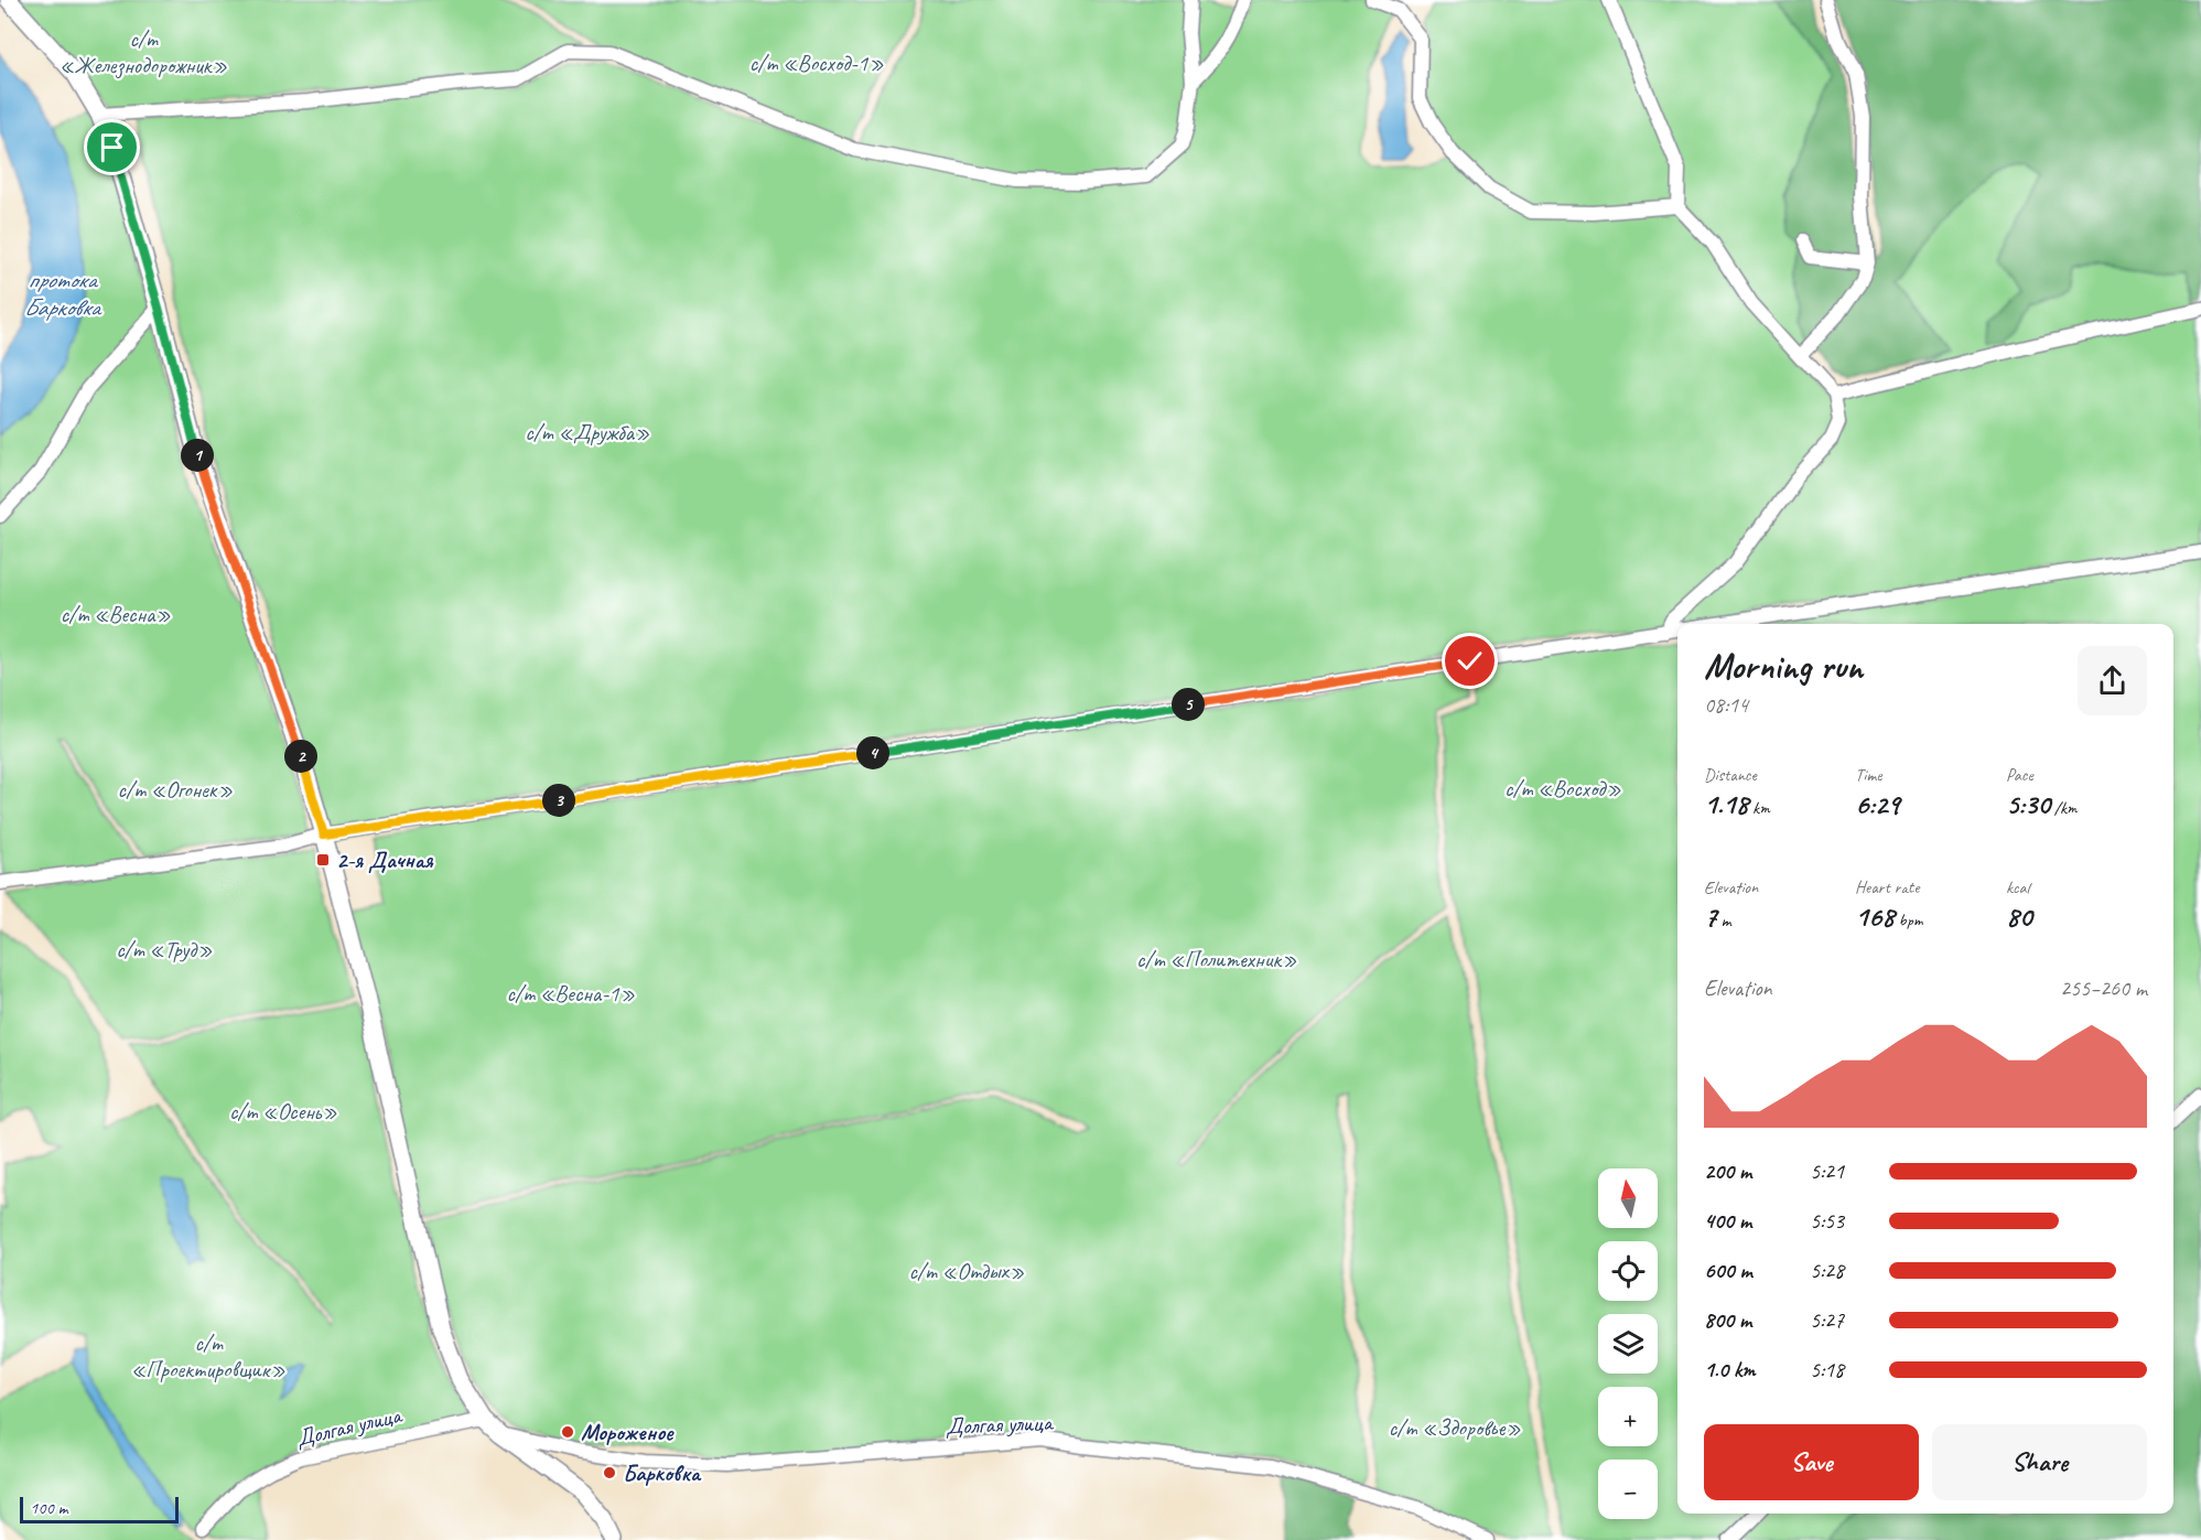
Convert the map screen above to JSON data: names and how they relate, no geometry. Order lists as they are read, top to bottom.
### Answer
{
  "streets": {
    "street": ["Долгая улица"]
  },
  "water": ["протока Барковка"],
  "parks": [
    "с/т «Железнодорожник»",
    "с/т «Восход-1»",
    "с/т «Дружба»",
    "с/т «Весна»",
    "с/т «Восход»",
    "с/т «Огонек»",
    "с/т «Труд»",
    "с/т «Политехник»",
    "с/т «Весна-1»",
    "с/т «Осень»",
    "с/т «Отдых»",
    "с/т «Проектировщик»",
    "с/т «Здоровье»"
  ],
  "places": {
    "transit": ["2-я Дачная"],
    "other": ["Мороженое", "Барковка"]
  },
  "scale_bar": "100 m",
  "north": "top",
  "page": {
    "pins": [
      "1",
      "5",
      "4",
      "2",
      "3"
    ],
    "heading": ["Morning run", "08:14"],
    "stats": [
      ["Distance", "1.18 km"],
      ["Time", "6:29"],
      ["Pace", "5:30 /km"],
      ["Elevation", "7 m"],
      ["Heart rate", "168 bpm"],
      ["kcal", "80"]
    ],
    "chart": ["Elevation", "255–260 m"],
    "list": [
      {
        "name": "200 m",
        "note": "5:21"
      },
      {
        "name": "400 m",
        "note": "5:53"
      },
      {
        "name": "600 m",
        "note": "5:28"
      },
      {
        "name": "800 m",
        "note": "5:27"
      },
      {
        "name": "1.0 km",
        "note": "5:18"
      }
    ],
    "map_buttons": ["+", "−"],
    "buttons": ["Save", "Share"],
    "scale": "100 m"
  }
}
